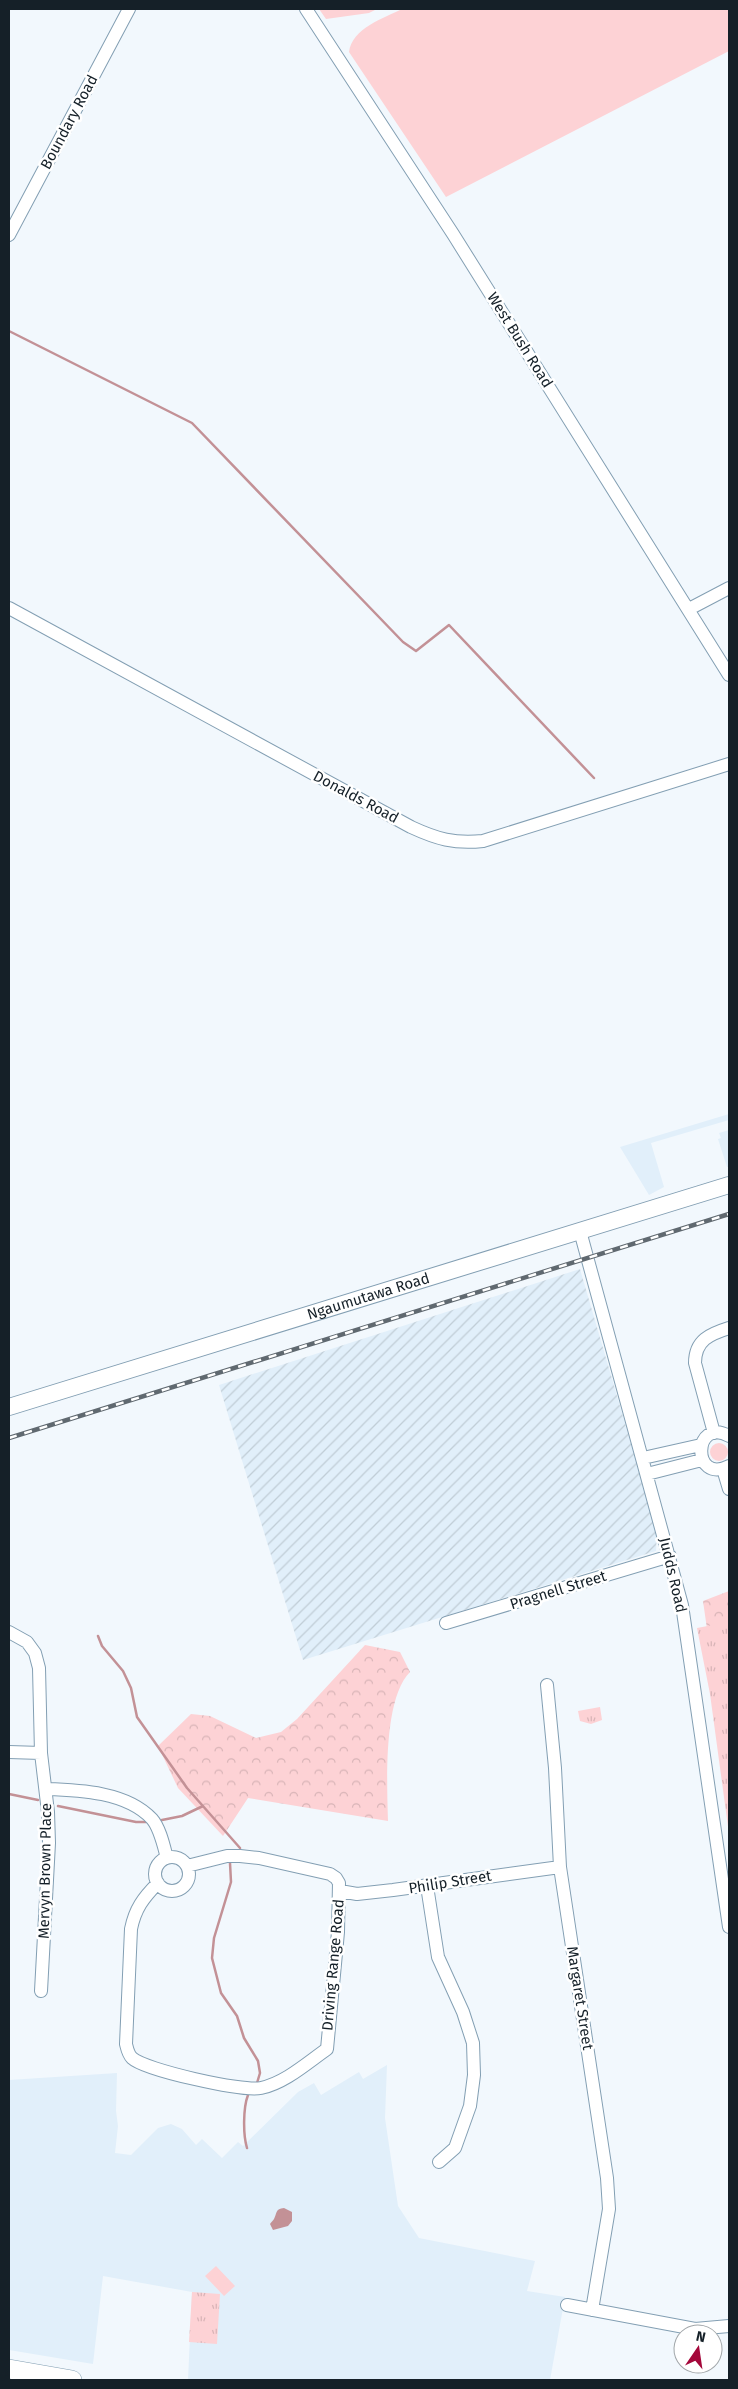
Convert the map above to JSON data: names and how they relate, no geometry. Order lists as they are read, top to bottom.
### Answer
{
  "streets": {
    "main road": ["Ngaumutawa Road"],
    "street": [
      "Boundary Road",
      "West Bush Road",
      "Donalds Road",
      "Judds Road",
      "Pragnell Street",
      "Mervyn Brown Place",
      "Philip Street",
      "Driving Range Road",
      "Margaret Street"
    ]
  },
  "crossings": [
    ["Ngaumutawa Road", "Judds Road"],
    ["Judds Road", "Pragnell Street"],
    ["Philip Street", "Driving Range Road"],
    ["Philip Street", "Margaret Street"]
  ],
  "north": "top"
}
